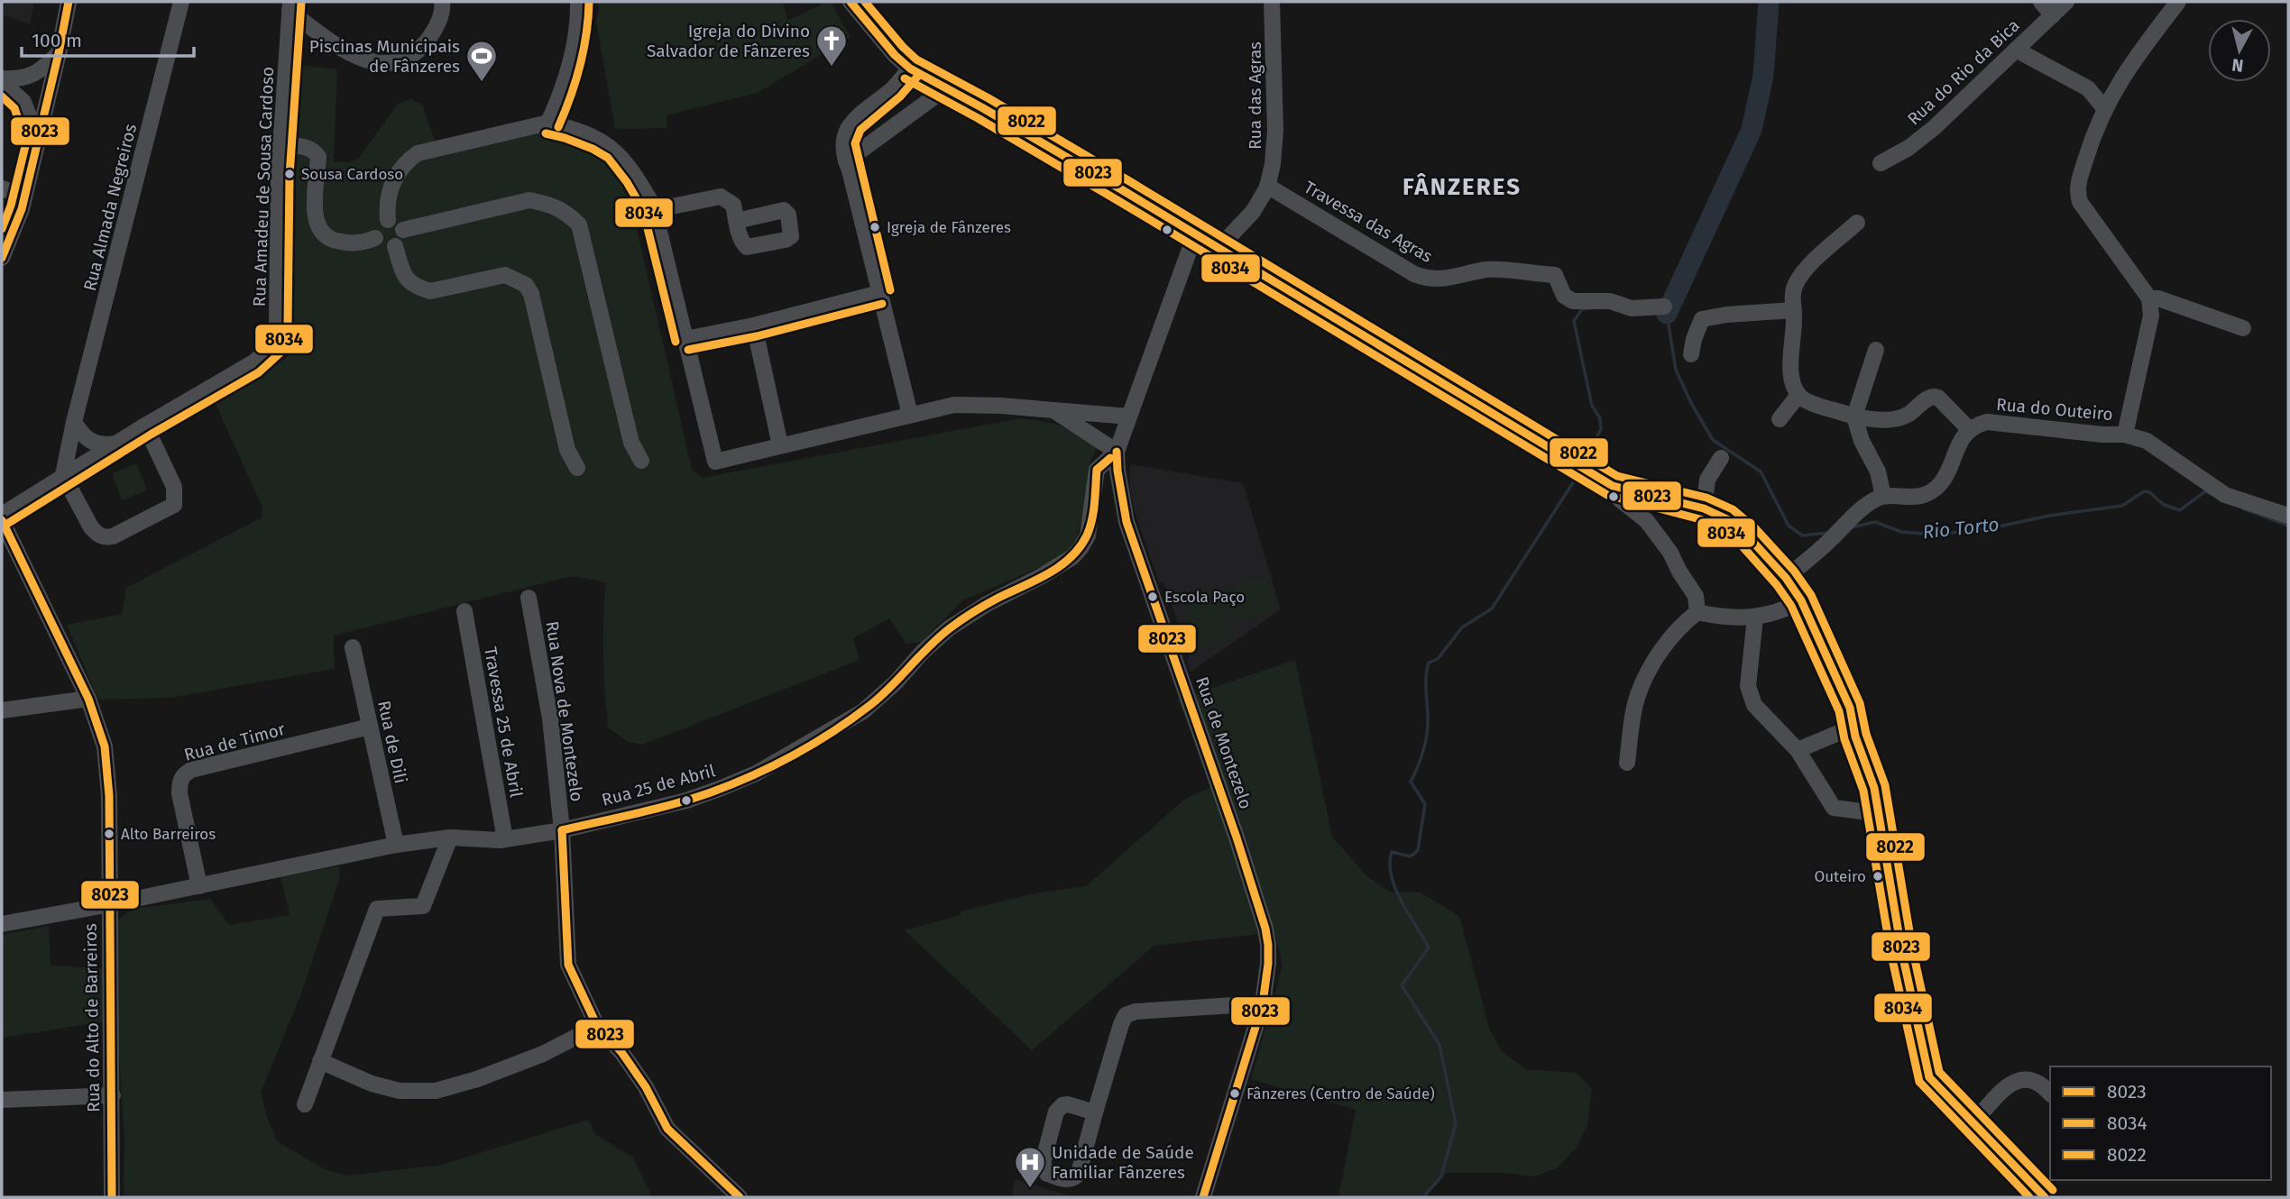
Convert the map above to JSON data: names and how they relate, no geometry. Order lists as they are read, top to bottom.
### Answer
{
  "streets": {
    "street": [
      "Rua do Rio da Bica",
      "Rua das Agras",
      "Rua Amadeu de Sousa Cardoso",
      "Rua Almada Negreiros",
      "Travessa das Agras",
      "Rua do Outeiro",
      "Rua Nova de Montezelo",
      "Travessa 25 de Abril",
      "Rua de Timor",
      "Rua de Dili",
      "Rua de Montezelo",
      "Rua 25 de Abril",
      "Rua do Alto de Barreiros"
    ]
  },
  "crossings": [
    ["Rua das Agras", "Travessa das Agras"],
    ["Rua Amadeu de Sousa Cardoso", "Rua Almada Negreiros"],
    ["Rua Nova de Montezelo", "Rua 25 de Abril"],
    ["Travessa 25 de Abril", "Rua 25 de Abril"],
    ["Rua de Timor", "Rua de Dili"],
    ["Rua de Timor", "Rua 25 de Abril"],
    ["Rua de Dili", "Rua 25 de Abril"],
    ["Rua de Montezelo", "Rua 25 de Abril"],
    ["Rua 25 de Abril", "Rua do Alto de Barreiros"]
  ],
  "districts": ["FÂNZERES"],
  "water": ["Rio Torto"],
  "places": {
    "church": ["Igreja do Divino Salvador de Fânzeres"],
    "sports": ["Piscinas Municipais de Fânzeres"],
    "other": [
      "Sousa Cardoso",
      "Igreja de Fânzeres",
      "Escola Paço",
      "Alto Barreiros",
      "Outeiro",
      "Fânzeres (Centro de Saúde)"
    ],
    "hospital": ["Unidade de Saúde Familiar Fânzeres"]
  },
  "lines": ["transit line 8023", "transit line 8034", "transit line 8022"],
  "legend": ["8023", "8034", "8022"],
  "scale_bar": "100 m",
  "north": "bottom"
}
